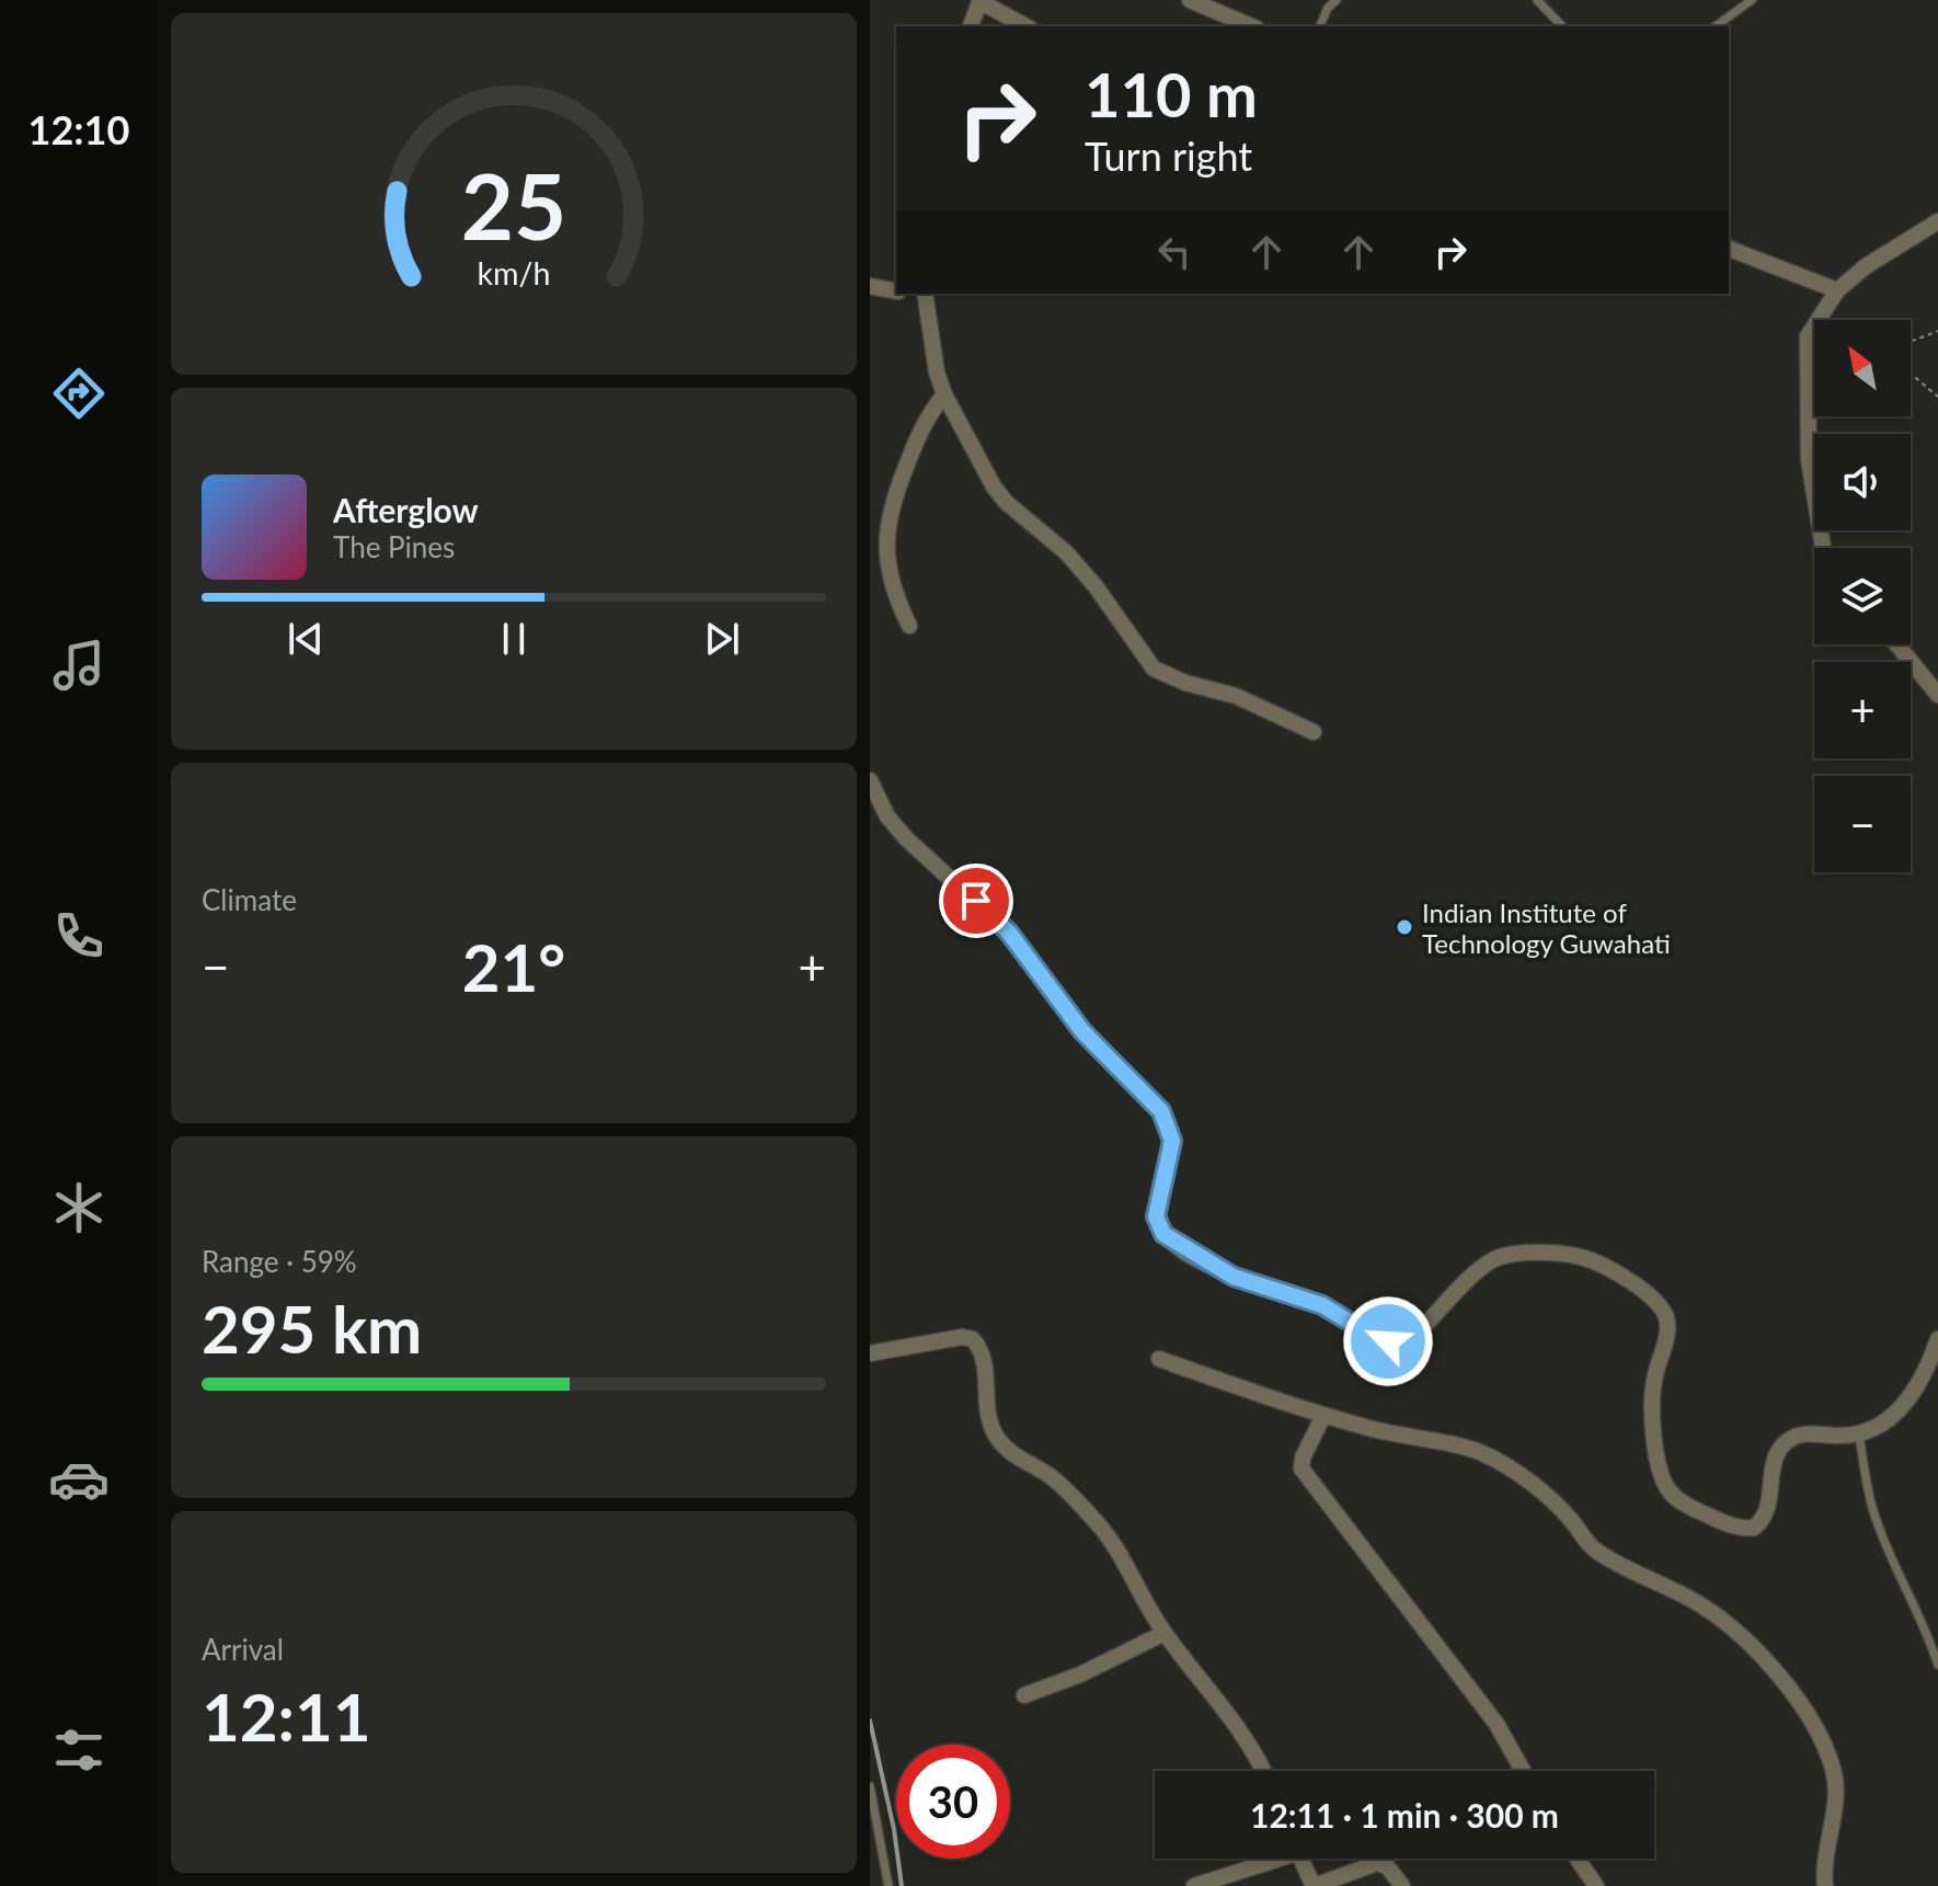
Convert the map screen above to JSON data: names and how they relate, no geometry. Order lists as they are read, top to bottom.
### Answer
{
  "places": ["Indian Institute of Technology Guwahati"],
  "north": "top left",
  "page": {
    "tabs": "12:10",
    "turn": ["110 m", "Turn right"],
    "map_buttons": ["+", "−"],
    "song": ["Afterglow", "The Pines"],
    "tile": [
      "Climate",
      ["Range · 59%", "295 km"],
      ["Arrival", "12:11"]
    ],
    "heat": ["−", "21°", "+"],
    "limit": "30",
    "trip": "12:11 · 1 min · 300 m",
    "gauge": ["25", "km/h"]
  }
}
